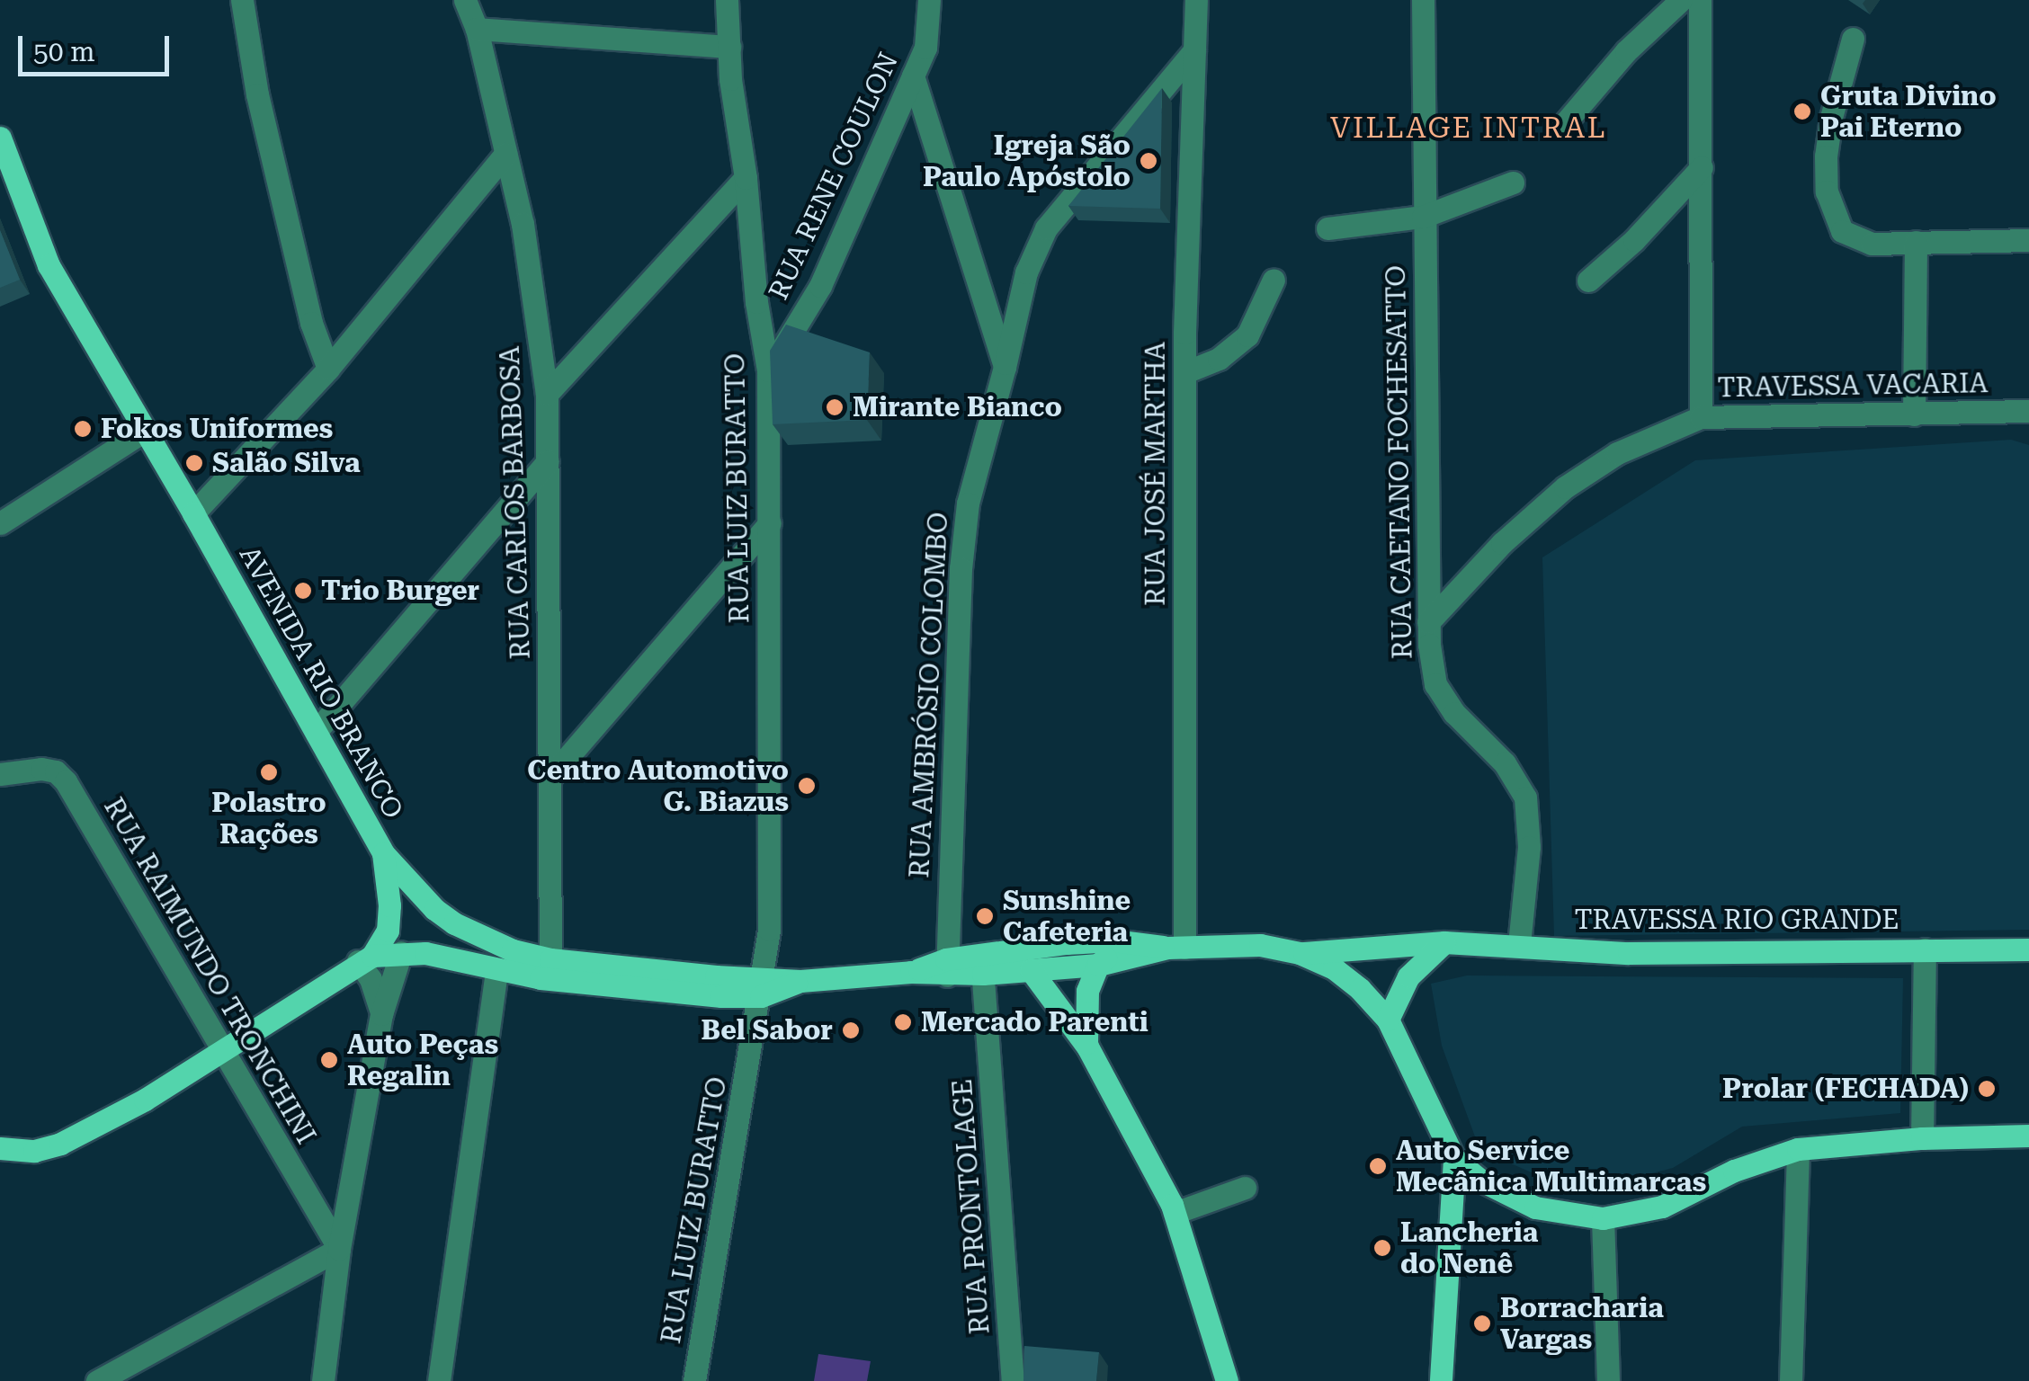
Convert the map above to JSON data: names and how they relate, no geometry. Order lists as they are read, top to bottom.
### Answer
{
  "streets": {
    "main road": ["AVENIDA RIO BRANCO", "TRAVESSA RIO GRANDE"],
    "street": [
      "RUA RENE COULON",
      "TRAVESSA VACARIA",
      "RUA CAETANO FOCHESATTO",
      "RUA JOSÉ MARTHA",
      "RUA LUIZ BURATTO",
      "RUA CARLOS BARBOSA",
      "RUA AMBRÓSIO COLOMBO",
      "RUA RAIMUNDO TRONCHINI",
      "RUA PRONTOLAGE"
    ]
  },
  "crossings": [
    ["RUA RENE COULON", "RUA LUIZ BURATTO"],
    ["TRAVESSA VACARIA", "RUA CAETANO FOCHESATTO"],
    ["RUA CAETANO FOCHESATTO", "TRAVESSA RIO GRANDE"],
    ["RUA JOSÉ MARTHA", "AVENIDA RIO BRANCO"],
    ["RUA JOSÉ MARTHA", "RUA AMBRÓSIO COLOMBO"],
    ["RUA LUIZ BURATTO", "AVENIDA RIO BRANCO"],
    ["RUA CARLOS BARBOSA", "AVENIDA RIO BRANCO"],
    ["AVENIDA RIO BRANCO", "RUA AMBRÓSIO COLOMBO"],
    ["AVENIDA RIO BRANCO", "TRAVESSA RIO GRANDE"],
    ["AVENIDA RIO BRANCO", "RUA PRONTOLAGE"]
  ],
  "districts": ["VILLAGE INTRAL"],
  "places": [
    "Gruta Divino Pai Eterno",
    "Igreja São Paulo Apóstolo",
    "Mirante Bianco",
    "Fokos Uniformes",
    "Salão Silva",
    "Trio Burger",
    "Polastro Rações",
    "Centro Automotivo G. Biazus",
    "Sunshine Cafeteria",
    "Mercado Parenti",
    "Bel Sabor",
    "Auto Peças Regalin",
    "Prolar (FECHADA)",
    "Auto Service Mecânica Multimarcas",
    "Lancheria do Nenê",
    "Borracharia Vargas"
  ],
  "scale_bar": "50 m"
}
